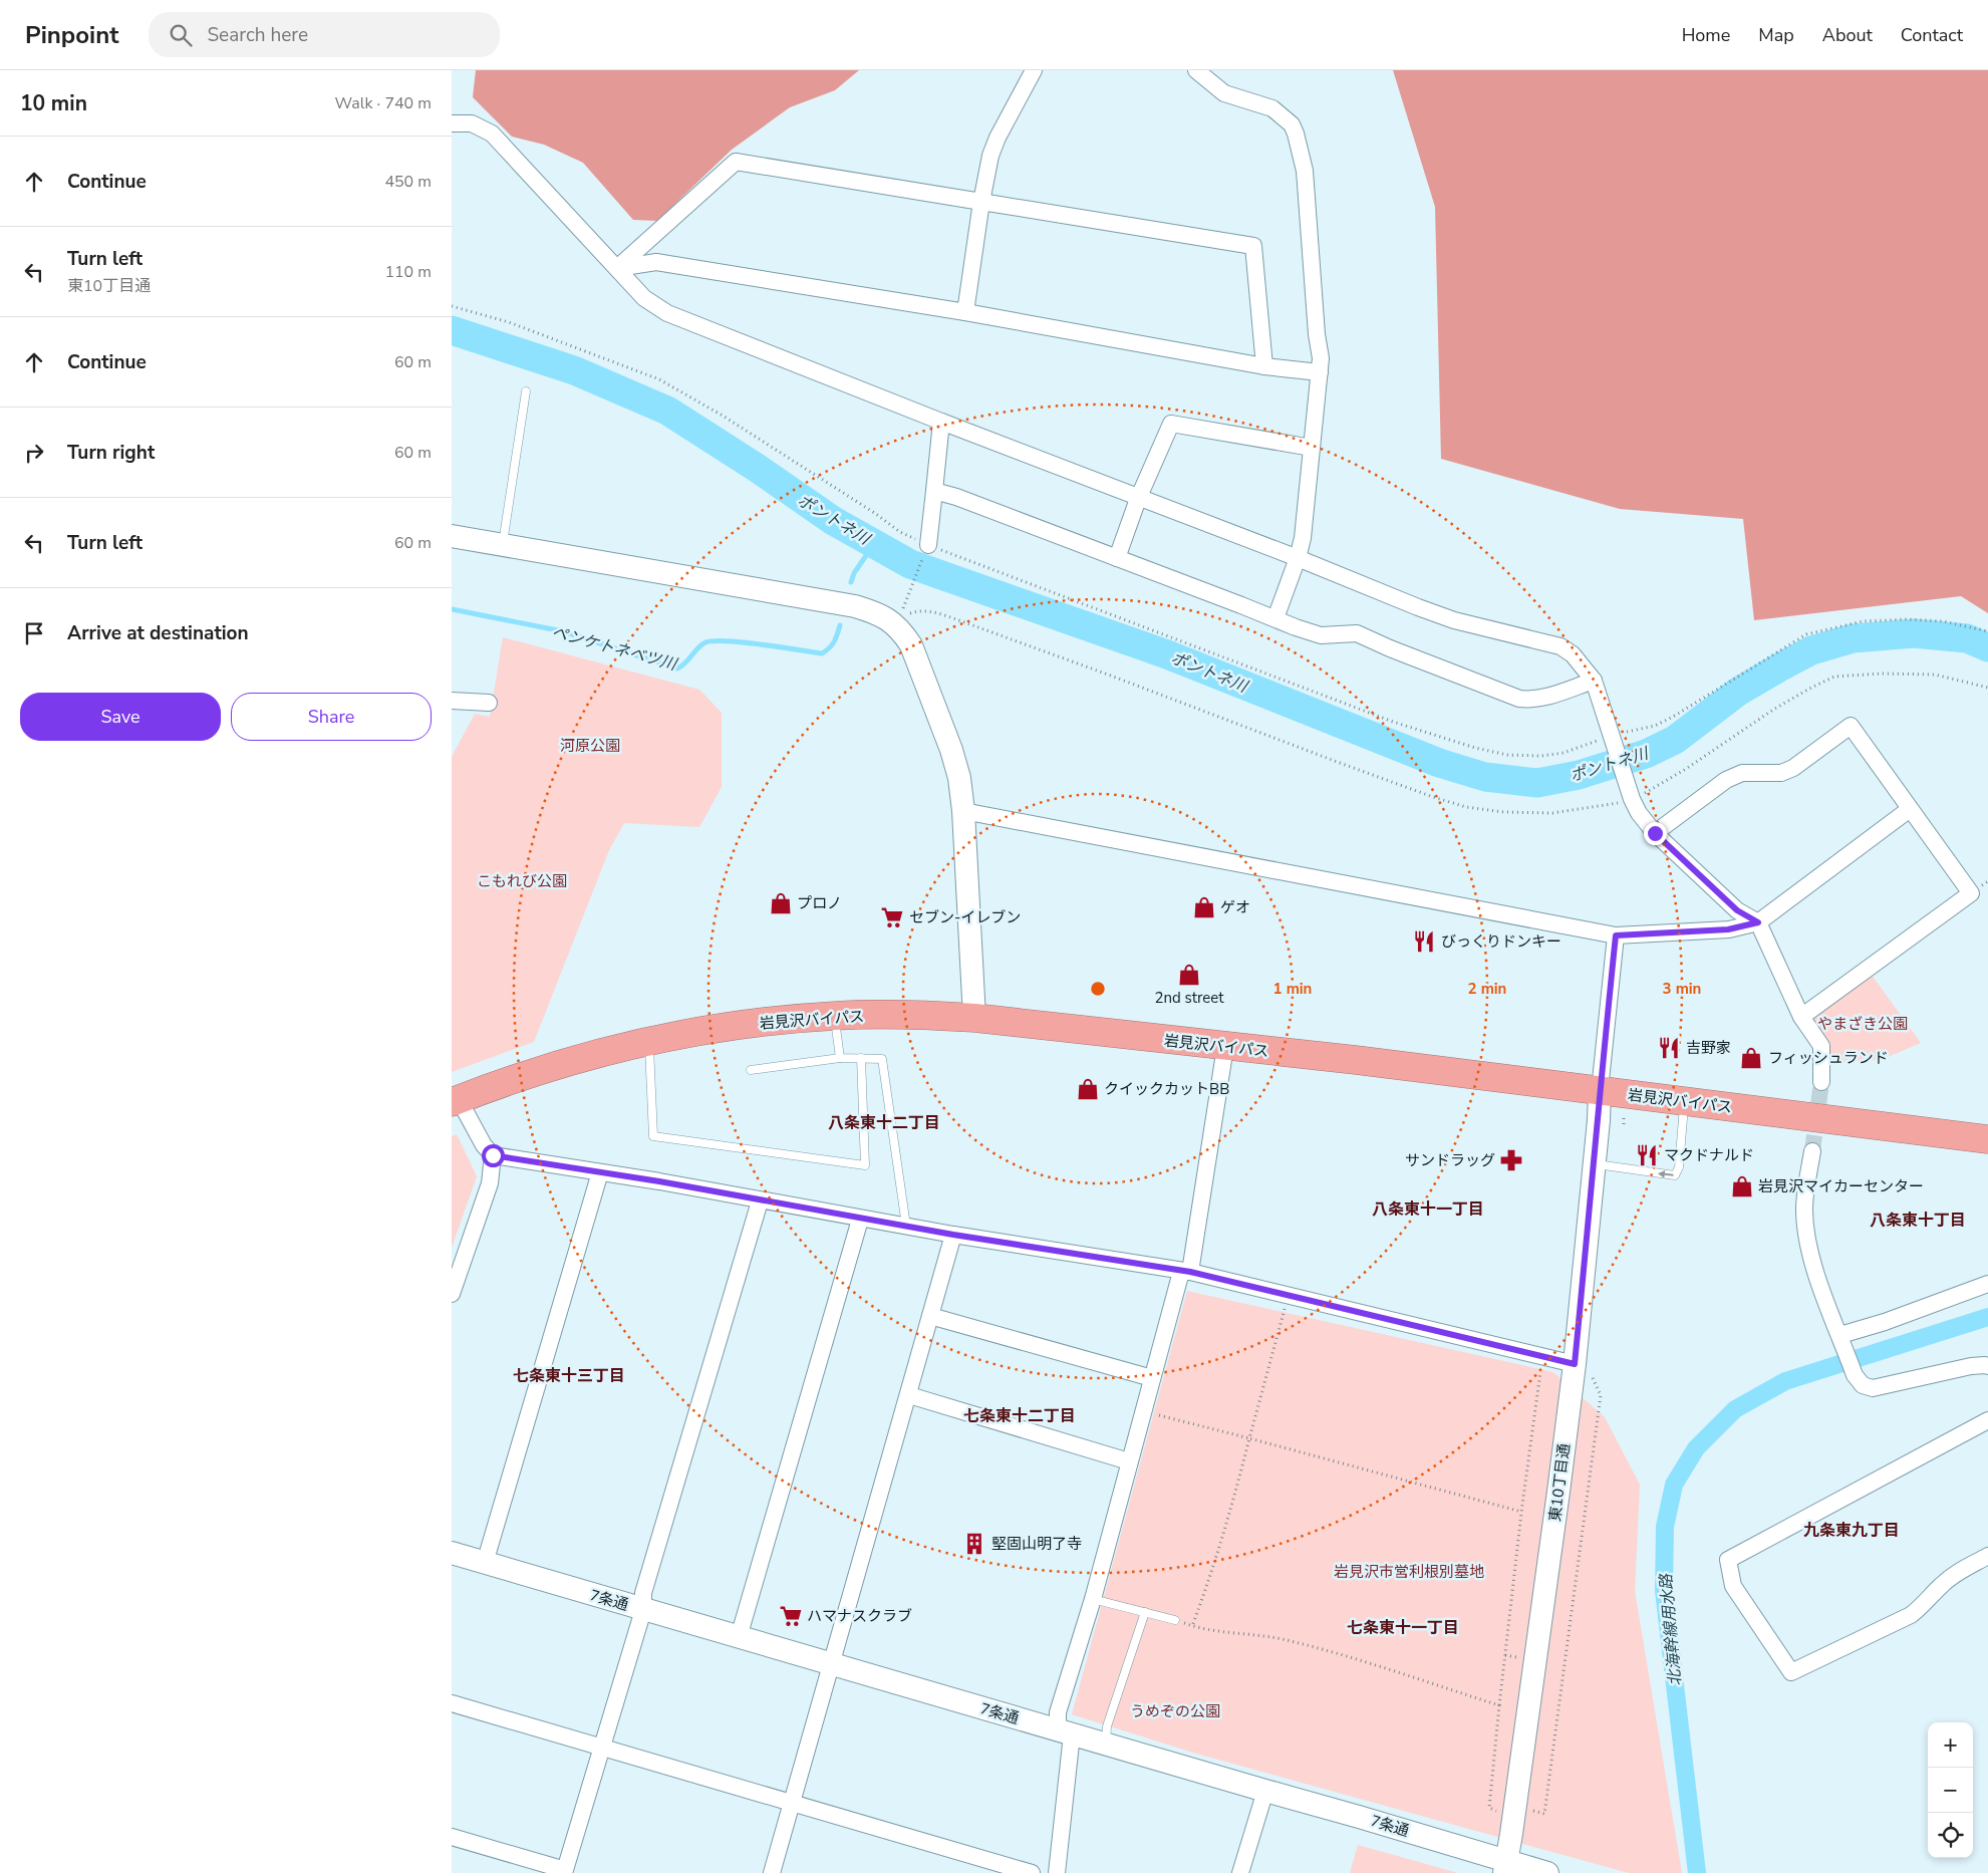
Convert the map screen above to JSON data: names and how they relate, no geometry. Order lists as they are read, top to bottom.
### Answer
{
  "streets": {
    "highway": ["岩見沢バイパス"],
    "street": ["東10丁目通", "7条通"]
  },
  "crossings": [
    ["岩見沢バイパス", "東10丁目通"],
    ["東10丁目通", "7条通"]
  ],
  "districts": [
    "八条東十二丁目",
    "八条東十一丁目",
    "八条東十丁目",
    "七条東十三丁目",
    "七条東十二丁目",
    "九条東九丁目",
    "七条東十一丁目"
  ],
  "water": ["ポントネ川", "ペンケトネベツ川", "北海幹線用水路"],
  "parks": [
    "河原公園",
    "こもれび公園",
    "やまざき公園",
    "岩見沢市営利根別墓地",
    "うめぞの公園"
  ],
  "places": {
    "shop": [
      "プロノ",
      "ゲオ",
      "2nd street",
      "フィッシュランド",
      "クイックカットBB",
      "岩見沢マイカーセンター"
    ],
    "supermarket": ["セブン-イレブン", "ハマナスクラブ"],
    "restaurant": ["びっくりドンキー", "吉野家", "マクドナルド"],
    "pharmacy": ["サンドラッグ"],
    "building": ["堅固山明了寺"]
  },
  "page": {
    "header": "Pinpoint",
    "search": "Search here",
    "nav": [
      "Home",
      "Map",
      "About",
      "Contact"
    ],
    "heading": ["10 min", "Walk · 740 m"],
    "list": [
      ["Continue", "450 m"],
      ["Turn left", "東10丁目通", "110 m"],
      ["Continue", "60 m"],
      ["Turn right", "60 m"],
      ["Turn left", "60 m"],
      "Arrive at destination"
    ],
    "buttons": ["Save", "Share"],
    "map_buttons": ["+", "−"]
  },
  "rings": ["1 min", "2 min", "3 min"]
}
